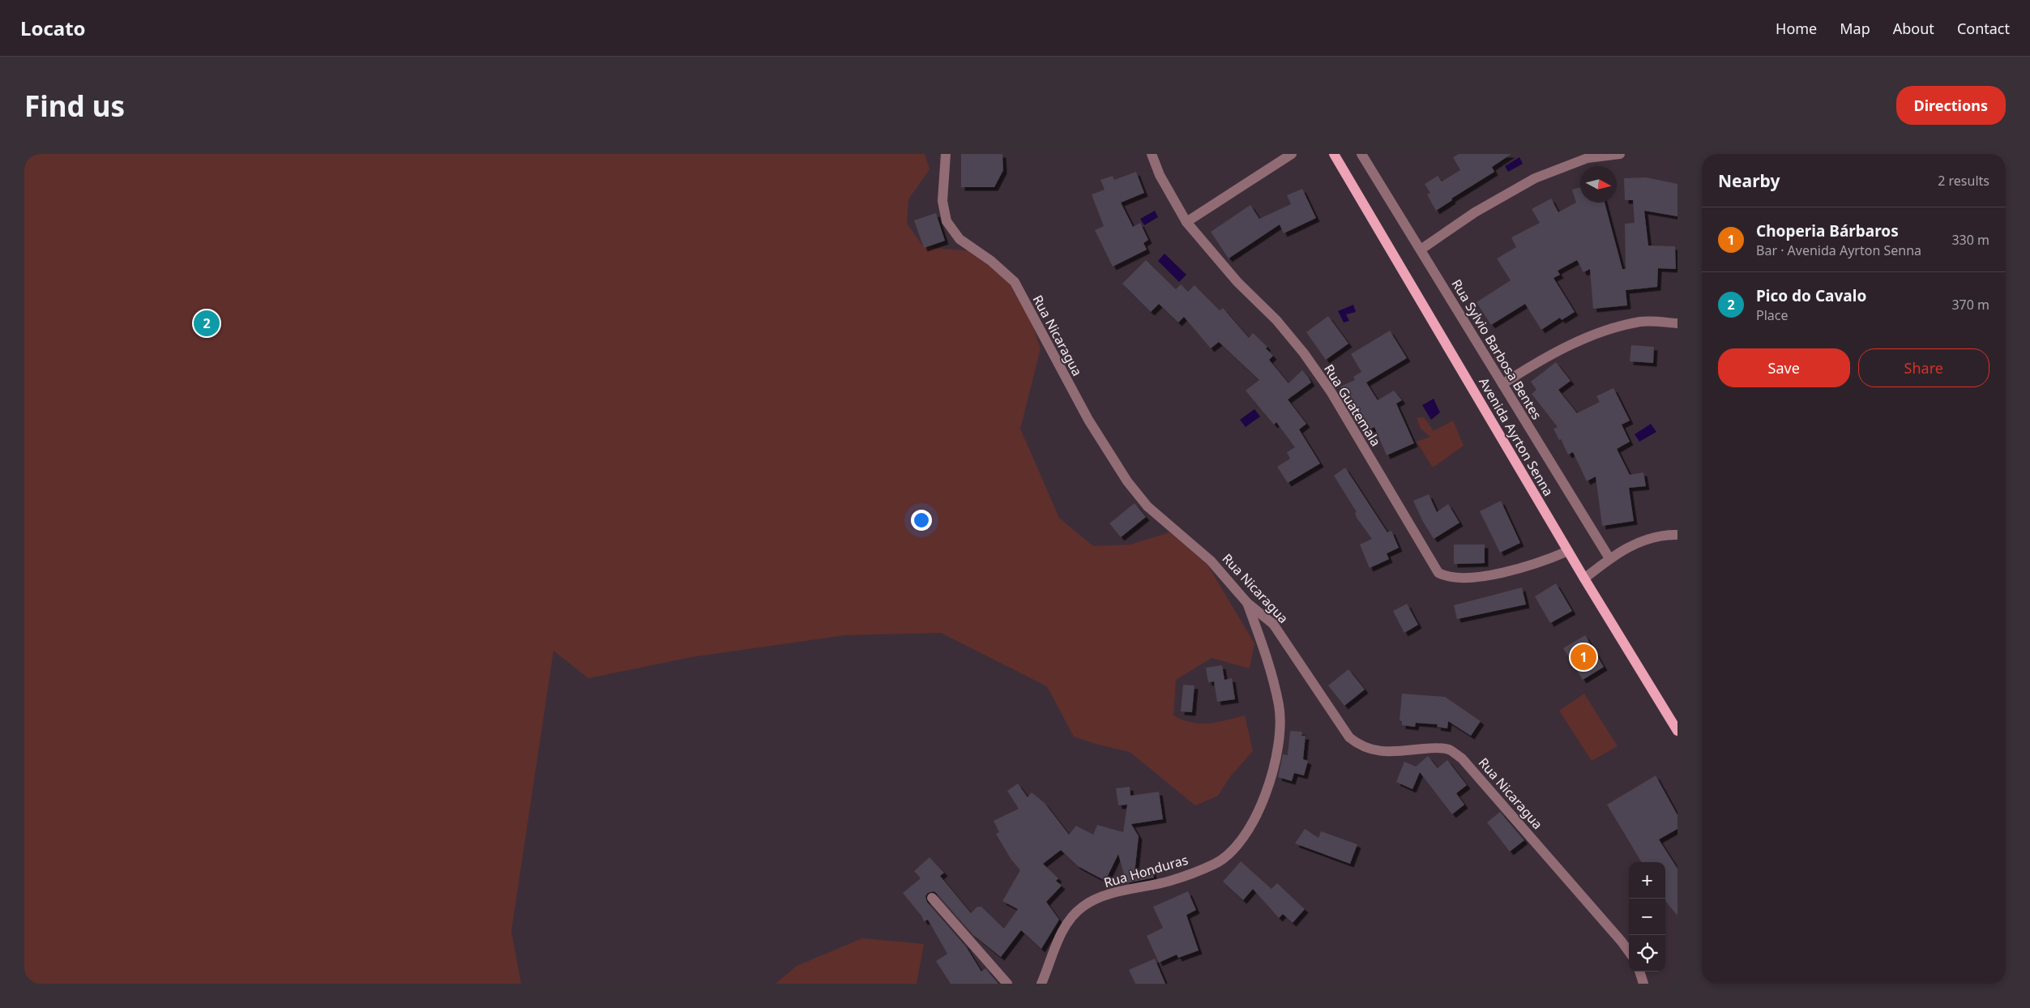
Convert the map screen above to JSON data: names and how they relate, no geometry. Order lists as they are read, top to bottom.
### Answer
{
  "streets": {
    "main road": ["Avenida Ayrton Senna"],
    "street": [
      "Rua Nicaragua",
      "Rua Sylvio Barbosa Bentes",
      "Rua Guatemala",
      "Rua Honduras"
    ]
  },
  "crossings": [
    ["Rua Nicaragua", "Rua Honduras"],
    ["Rua Guatemala", "Avenida Ayrton Senna"]
  ],
  "north": "right",
  "page": {
    "header": "Locato",
    "nav": [
      "Home",
      "Map",
      "About",
      "Contact"
    ],
    "buttons": [
      "Directions",
      ["Save", "Share"]
    ],
    "title": "Find us",
    "heading": ["Nearby", "2 results"],
    "list": [
      {
        "mark": "1",
        "name": "Choperia Bárbaros",
        "note": "Bar · Avenida Ayrton Senna",
        "value": "330 m"
      },
      {
        "mark": "2",
        "name": "Pico do Cavalo",
        "note": "Place",
        "value": "370 m"
      }
    ],
    "pins": ["2", "1"],
    "map_buttons": ["+", "−"]
  }
}
